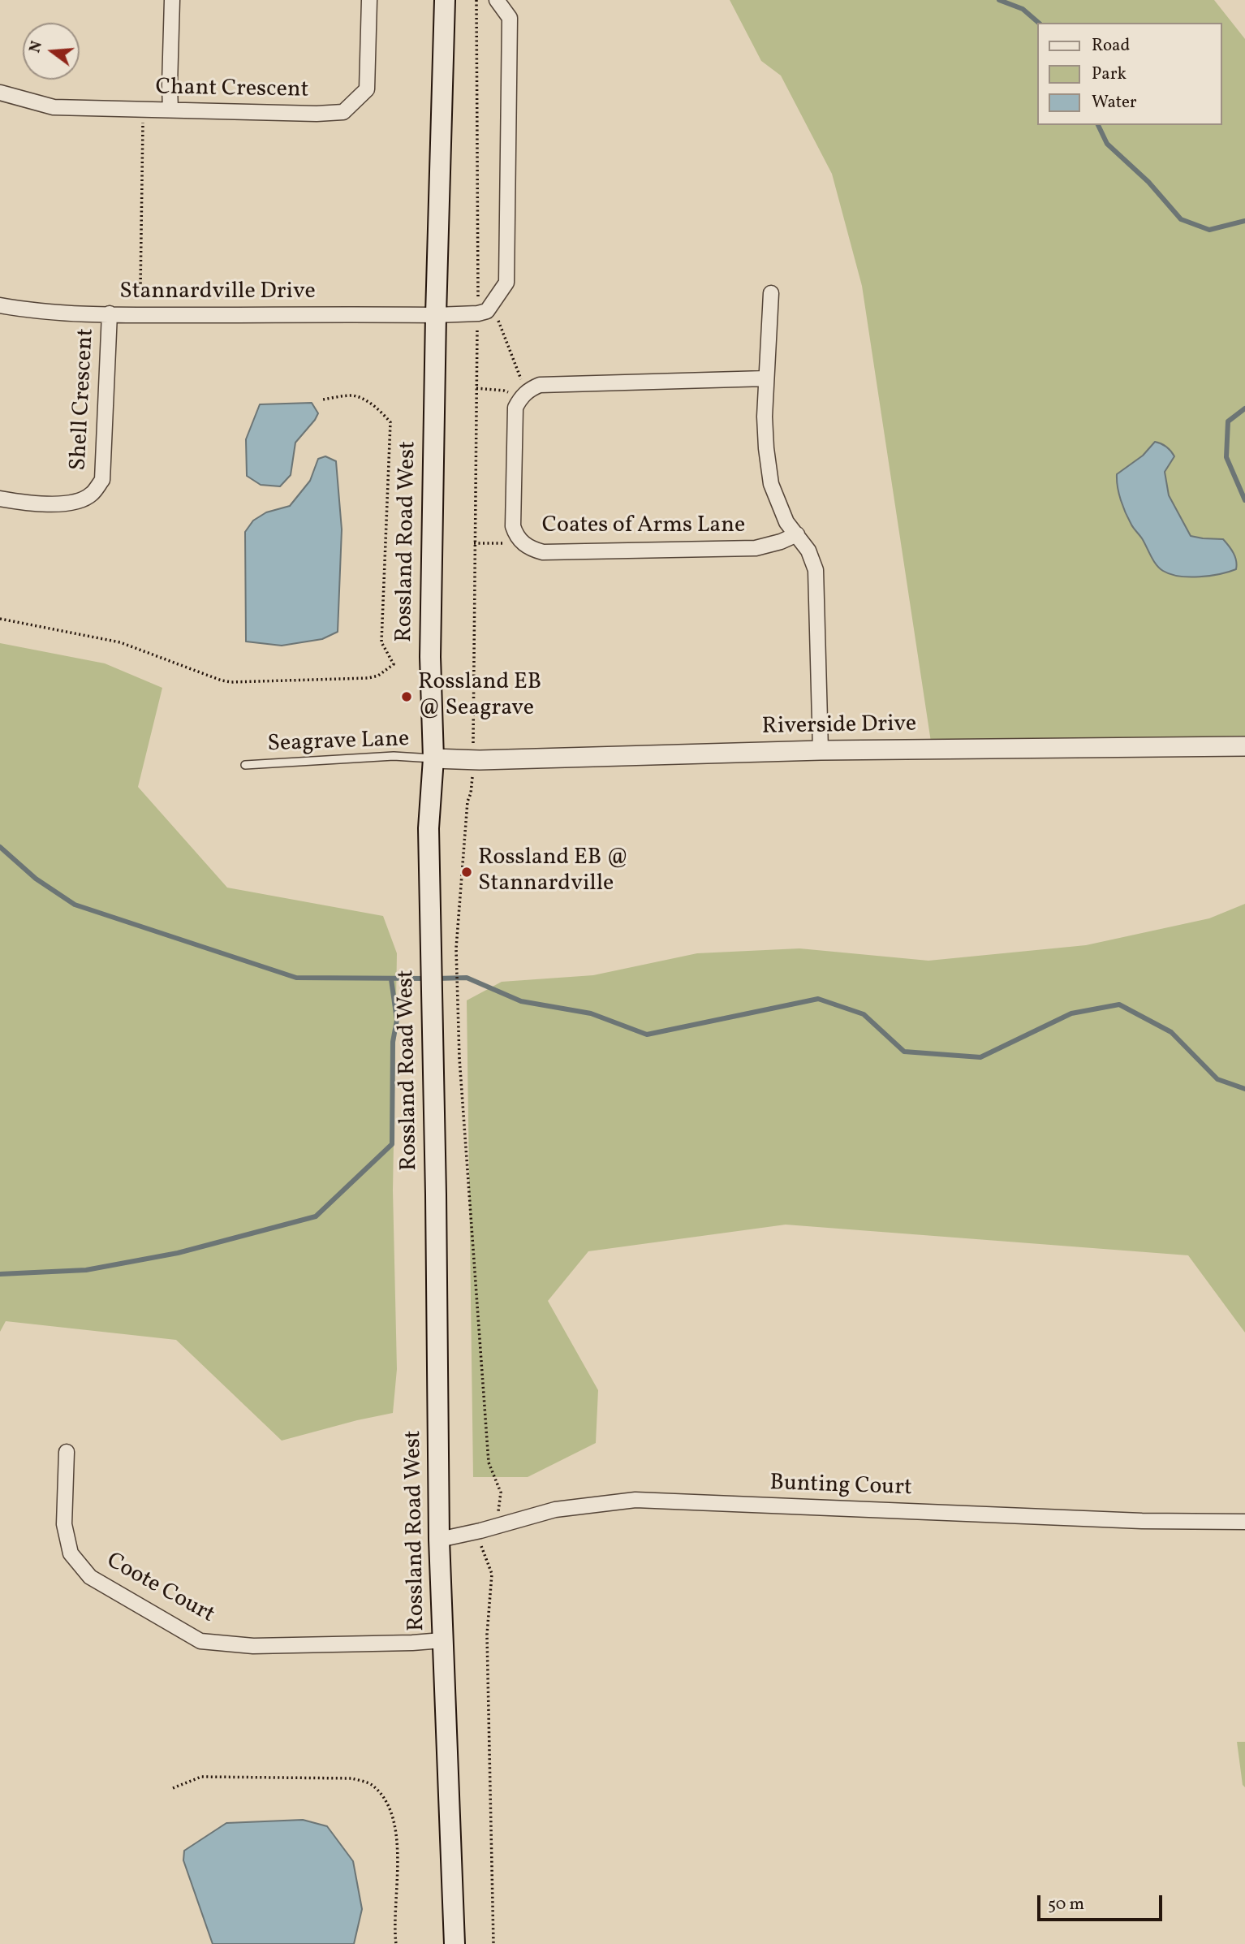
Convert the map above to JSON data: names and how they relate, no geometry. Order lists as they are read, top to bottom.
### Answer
{
  "streets": {
    "main road": ["Rossland Road West"],
    "street": [
      "Chant Crescent",
      "Stannardville Drive",
      "Shell Crescent",
      "Coates of Arms Lane",
      "Riverside Drive",
      "Bunting Court",
      "Coote Court"
    ],
    "lane": ["Seagrave Lane"]
  },
  "crossings": [
    ["Stannardville Drive", "Shell Crescent"],
    ["Stannardville Drive", "Rossland Road West"],
    ["Rossland Road West", "Riverside Drive"],
    ["Rossland Road West", "Seagrave Lane"],
    ["Rossland Road West", "Bunting Court"],
    ["Rossland Road West", "Coote Court"],
    ["Riverside Drive", "Seagrave Lane"]
  ],
  "places": ["Rossland EB @ Seagrave", "Rossland EB @ Stannardville"],
  "legend": ["Road", "Park", "Water"],
  "scale_bar": "50 m",
  "north": "left"
}
